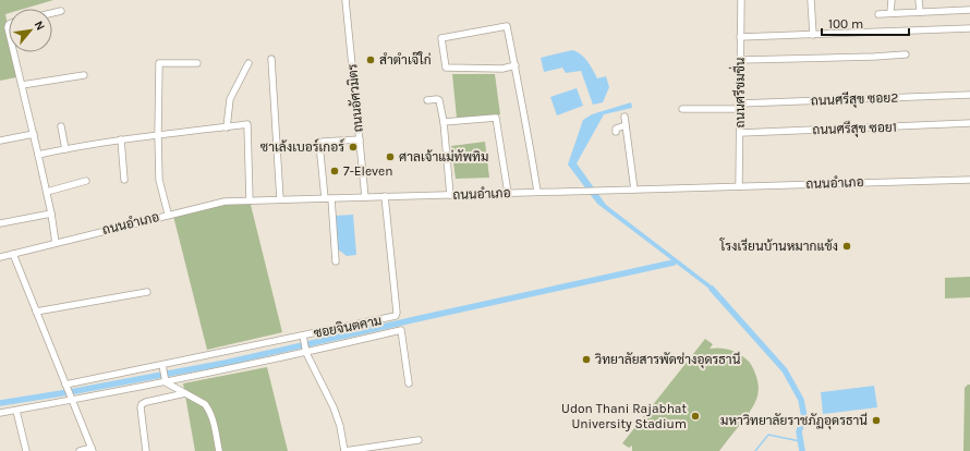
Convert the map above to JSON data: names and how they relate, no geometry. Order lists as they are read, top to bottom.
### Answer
{
  "streets": {
    "street": [
      "ถนนศรีชมชื่น",
      "ถนนอัศวมิตร",
      "ถนนศรีสุข ซอย2",
      "ถนนศรีสุข ซอย1",
      "ถนนอำเภอ",
      "ซอยจินตคาม"
    ]
  },
  "crossings": [
    ["ถนนศรีชมชื่น", "ถนนศรีสุข ซอย2"],
    ["ถนนศรีชมชื่น", "ถนนศรีสุข ซอย1"],
    ["ถนนศรีชมชื่น", "ถนนอำเภอ"],
    ["ถนนอัศวมิตร", "ถนนอำเภอ"],
    ["ถนนอำเภอ", "ซอยจินตคาม"]
  ],
  "places": [
    "สำตำเจ๊ใก่",
    "ซาเล้งเบอร์เกอร์",
    "ศาลเจ้าแม่ทัพทิม",
    "7-Eleven",
    "โรงเรียนบ้านหมากแข้ง",
    "วิทยาลัยสารพัดช่างอุดรธานี",
    "Udon Thani Rajabhat University Stadium",
    "มหาวิทยาลัยราชภัฏอุดรธานี"
  ],
  "scale_bar": "100 m",
  "north": "top right"
}
